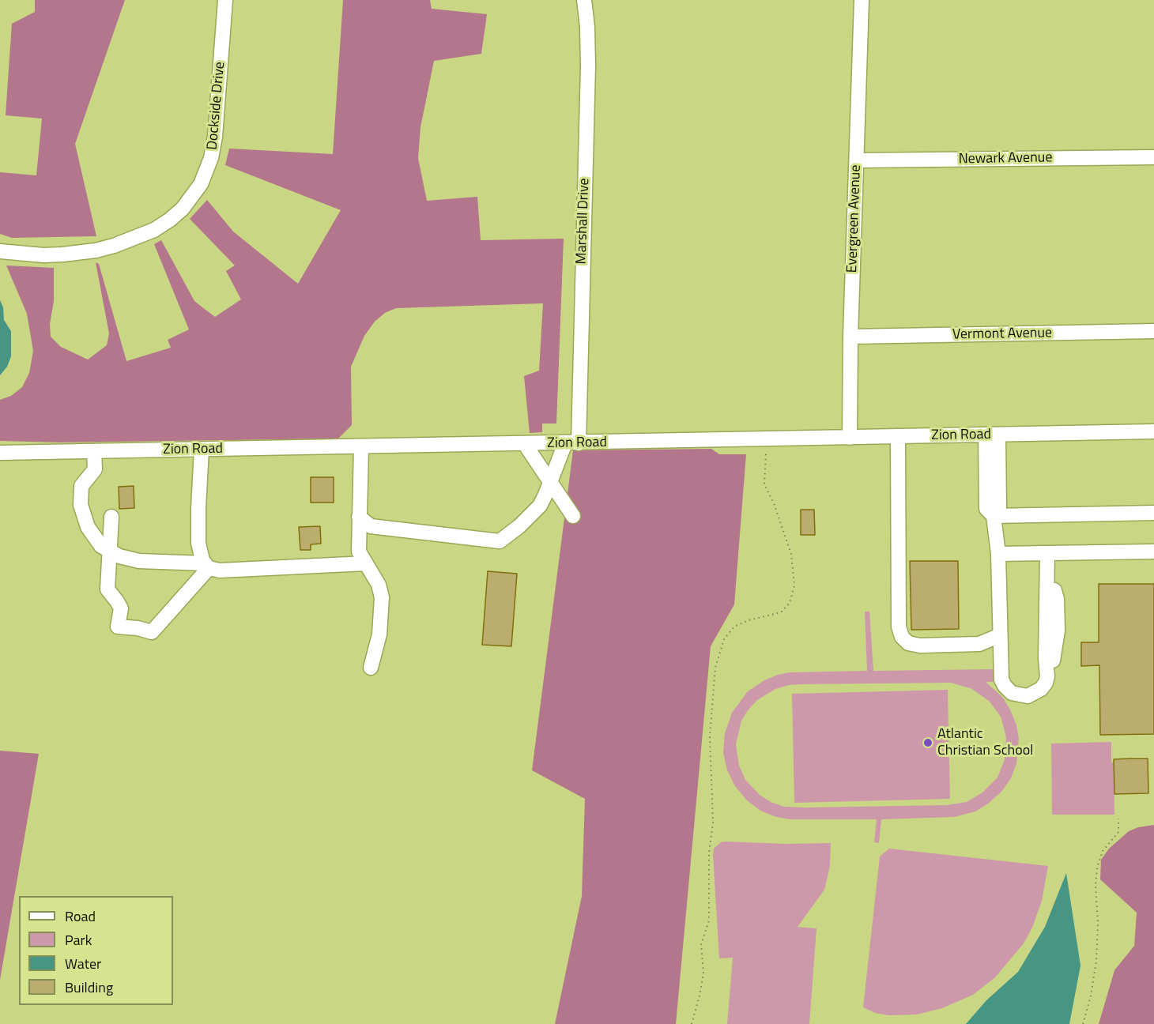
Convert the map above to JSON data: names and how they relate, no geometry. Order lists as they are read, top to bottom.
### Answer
{
  "streets": {
    "street": [
      "Dockside Drive",
      "Newark Avenue",
      "Evergreen Avenue",
      "Marshall Drive",
      "Vermont Avenue",
      "Zion Road"
    ]
  },
  "crossings": [
    ["Newark Avenue", "Evergreen Avenue"],
    ["Evergreen Avenue", "Vermont Avenue"],
    ["Evergreen Avenue", "Zion Road"],
    ["Marshall Drive", "Zion Road"]
  ],
  "places": ["Atlantic Christian School"],
  "legend": [
    "Road",
    "Park",
    "Water",
    "Building"
  ]
}
